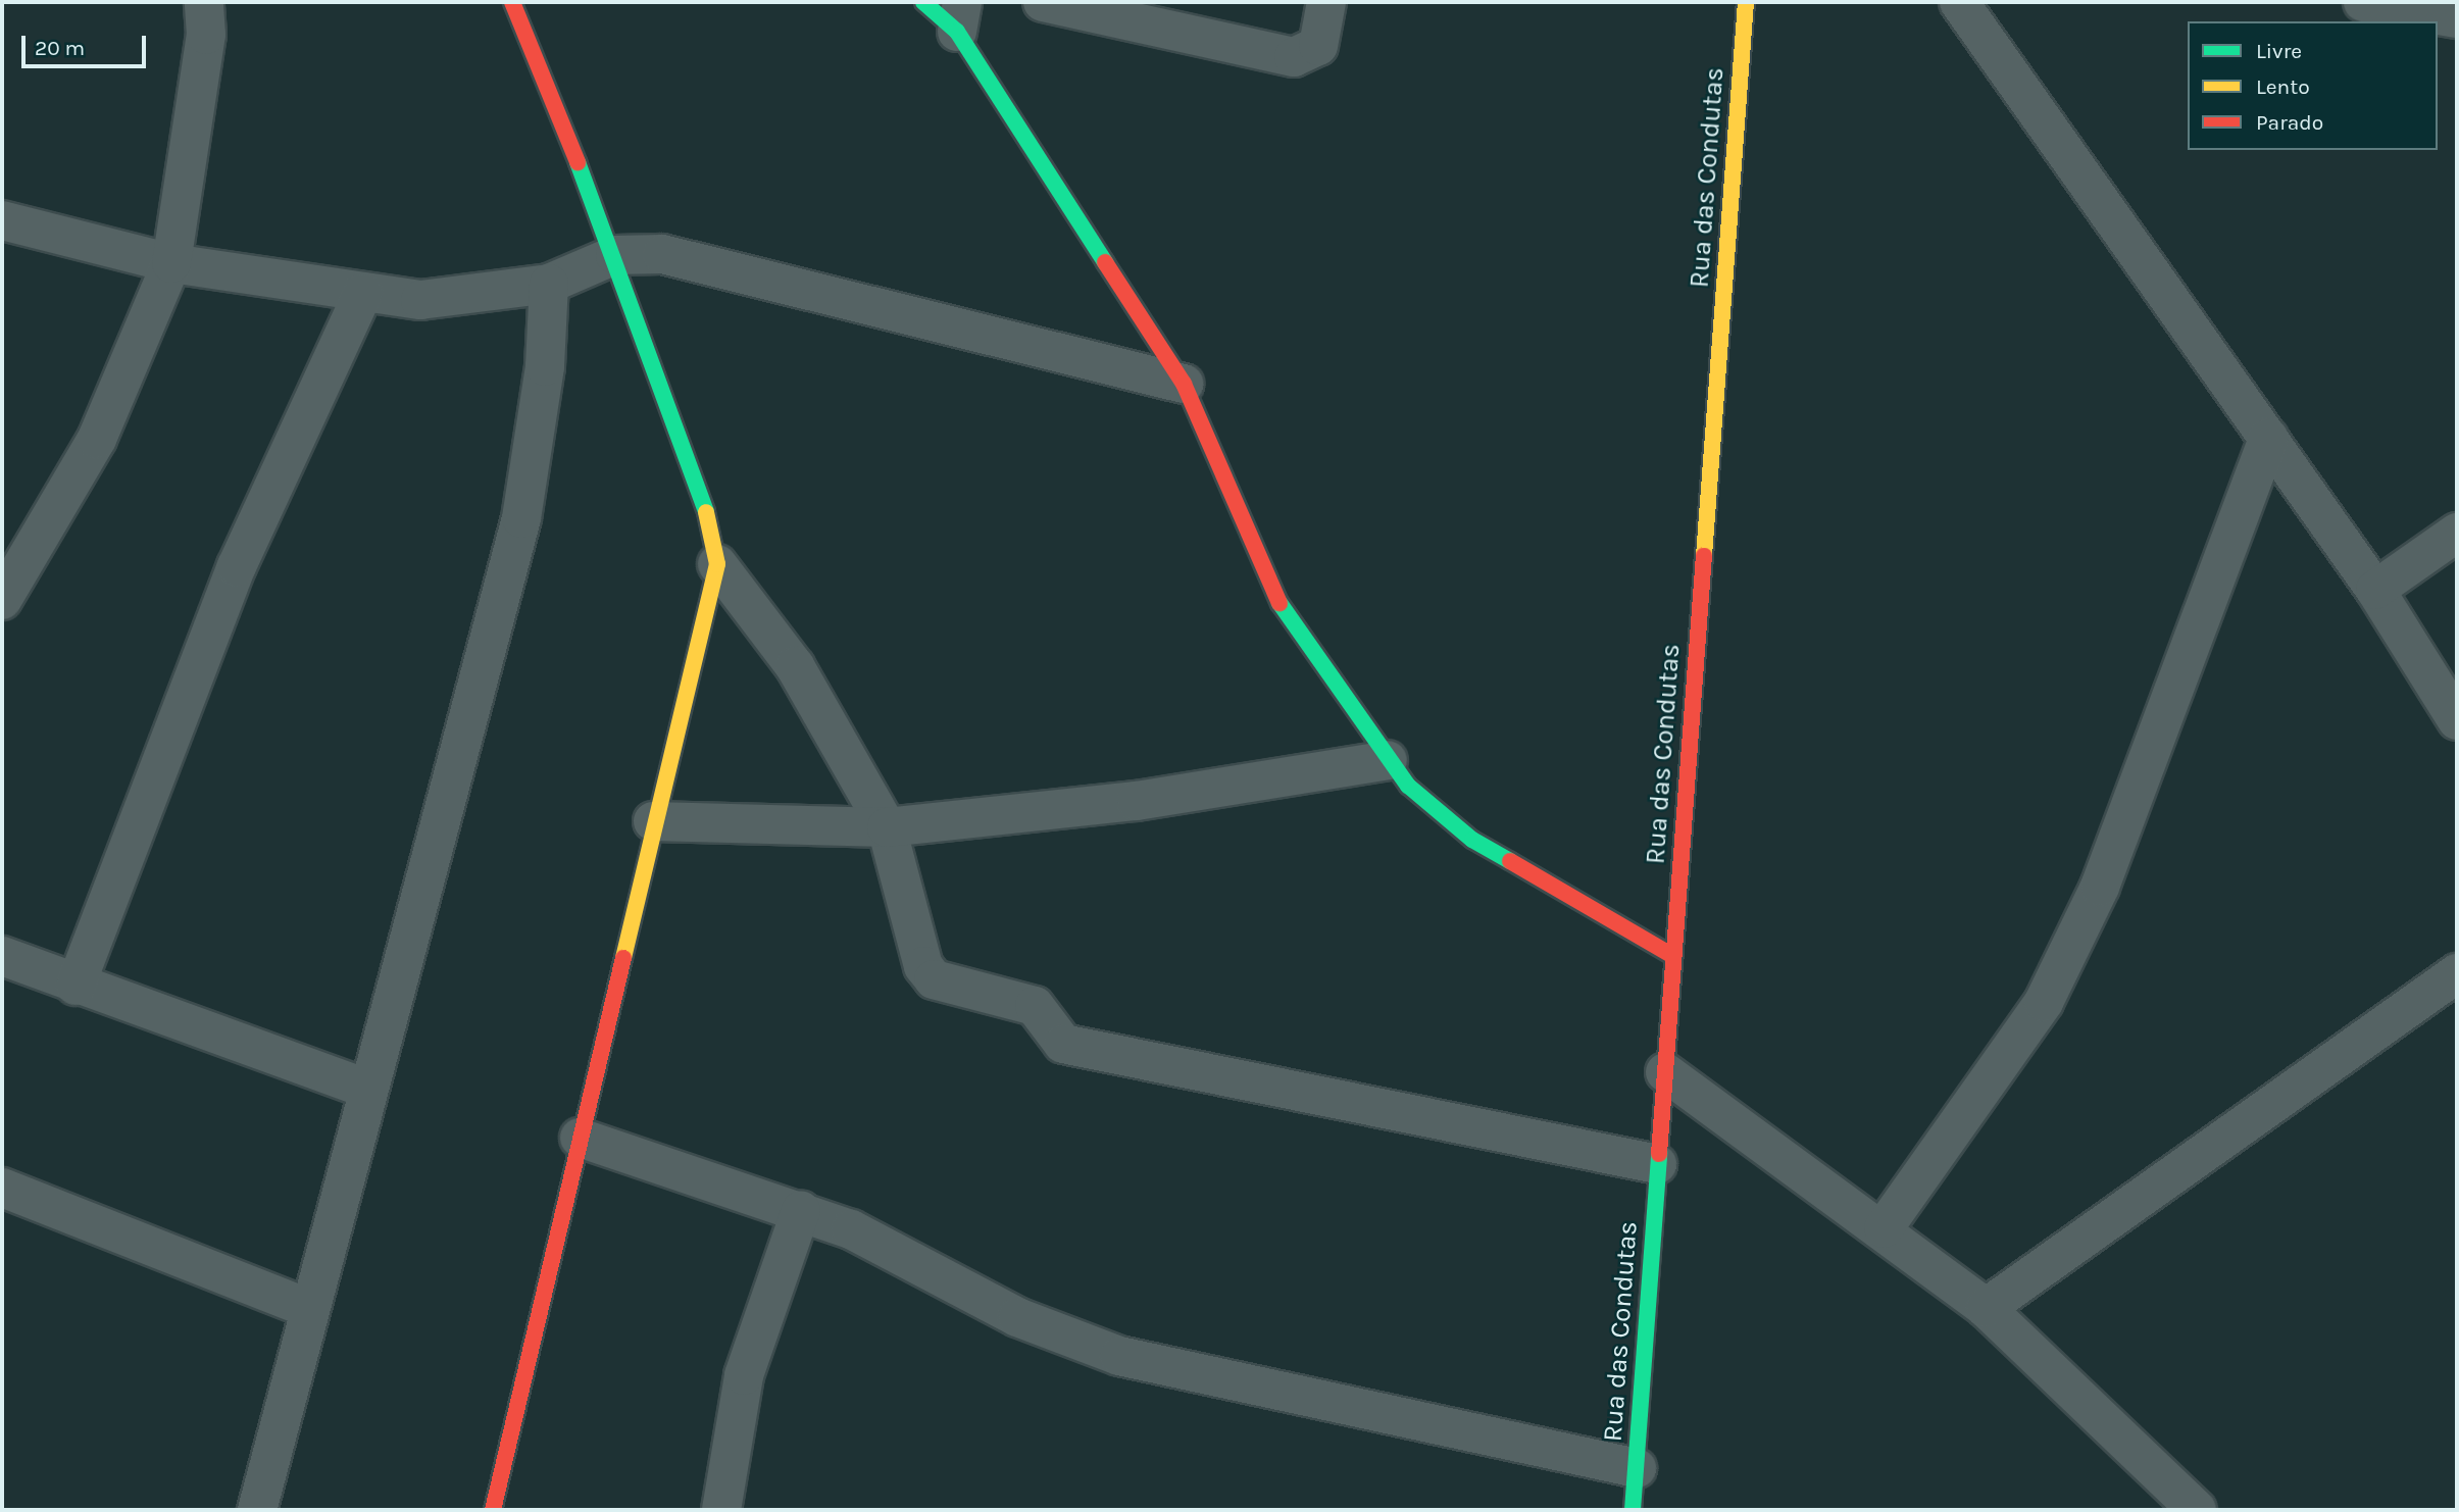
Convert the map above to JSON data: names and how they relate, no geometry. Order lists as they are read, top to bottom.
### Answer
{
  "streets": {
    "street": ["Rua das Condutas"]
  },
  "legend": ["Livre", "Lento", "Parado"],
  "scale_bar": "20 m"
}
